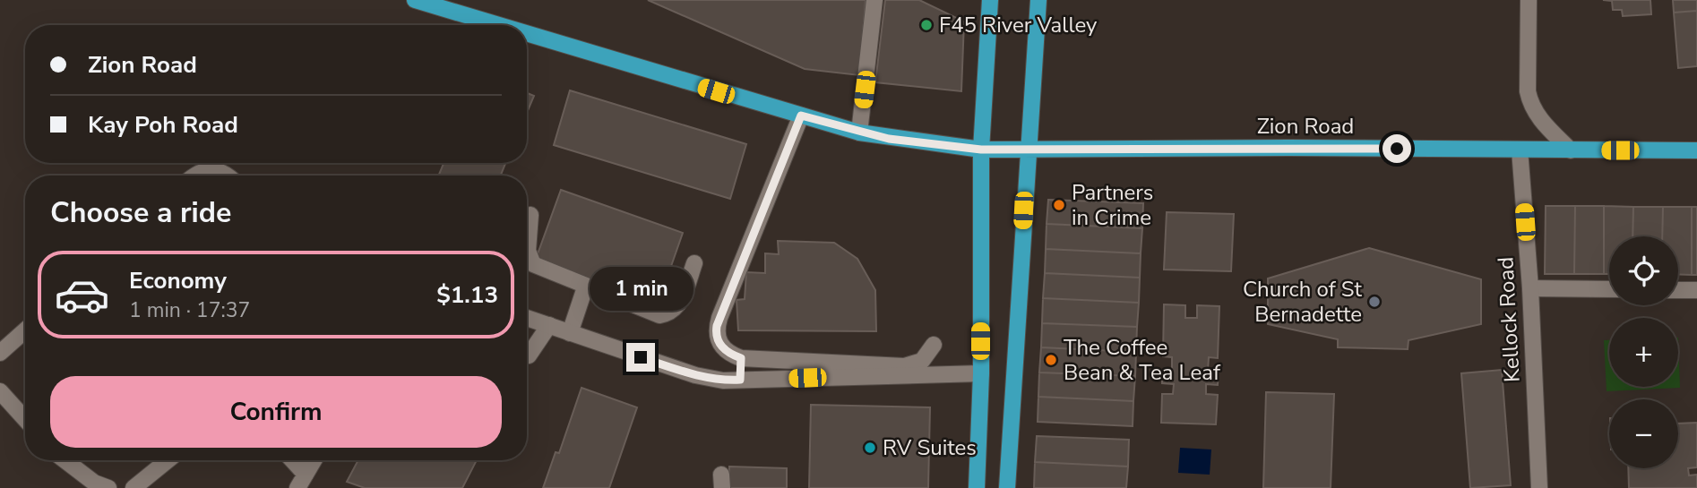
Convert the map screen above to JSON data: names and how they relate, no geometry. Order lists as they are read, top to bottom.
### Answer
{
  "streets": {
    "main road": ["Zion Road"],
    "street": ["Kellock Road"]
  },
  "crossings": [
    ["Zion Road", "Kellock Road"]
  ],
  "places": [
    "F45 River Valley",
    "Partners in Crime",
    "Church of St Bernadette",
    "The Coffee Bean & Tea Leaf",
    "RV Suites"
  ],
  "page": {
    "banner": ["Zion Road", "Kay Poh Road"],
    "heading": "Choose a ride",
    "map_buttons": ["+", "−"],
    "list": [
      {
        "name": "Economy",
        "note": "1 min · 17:37",
        "value": "$1.13"
      }
    ],
    "bubble": "1 min",
    "buttons": "Confirm"
  }
}
